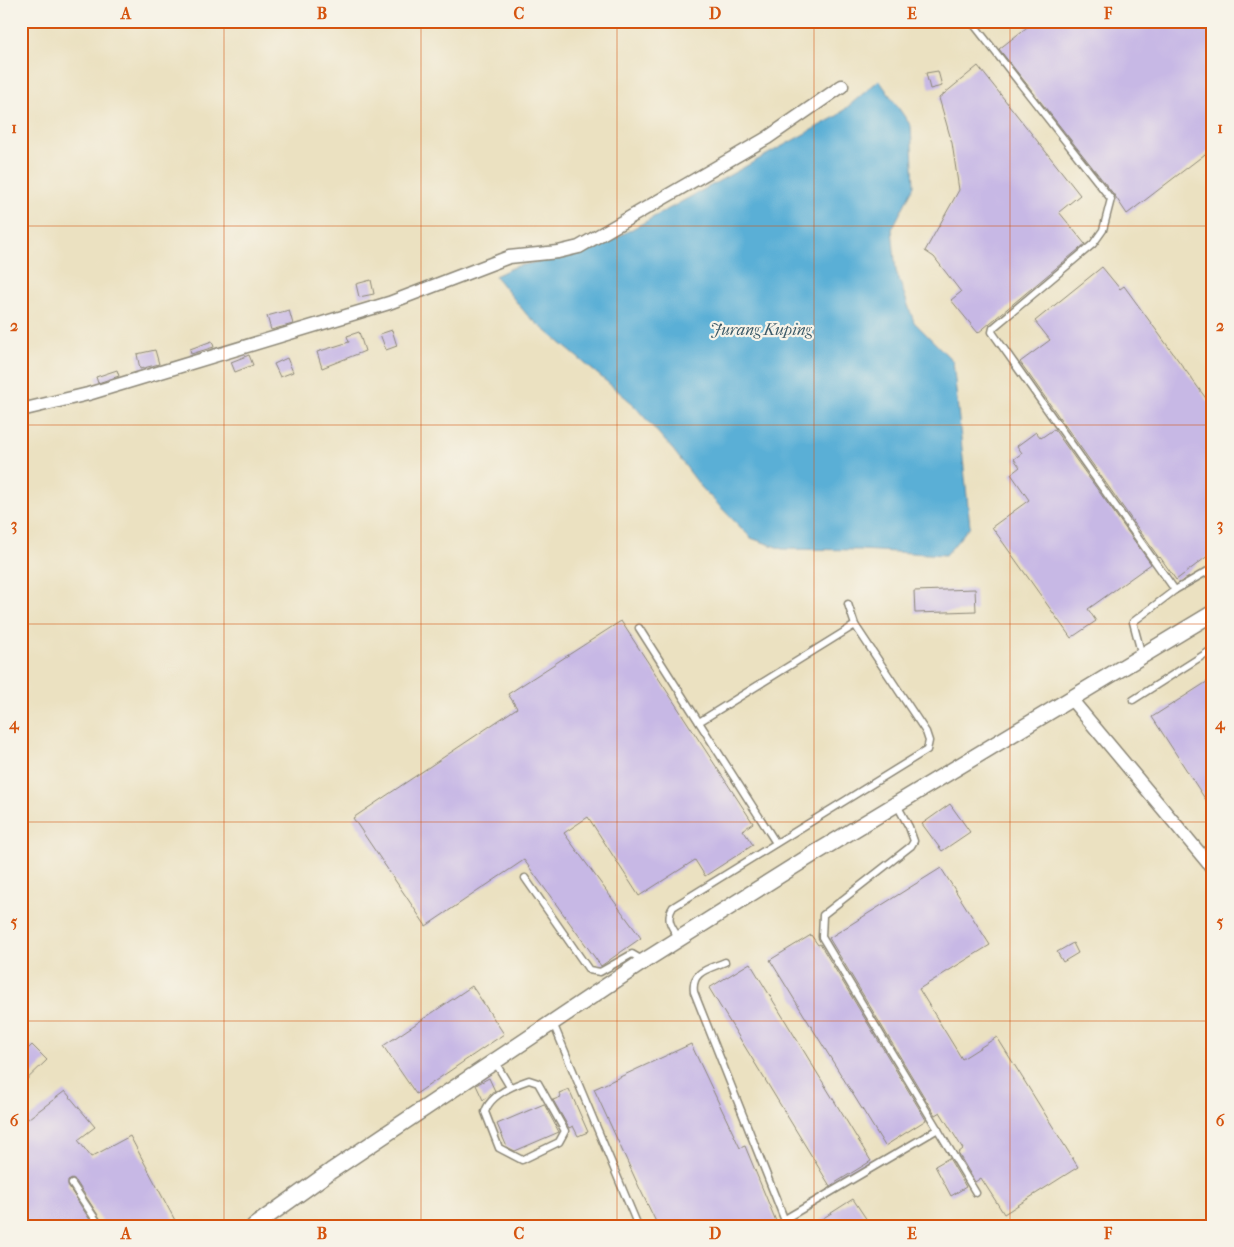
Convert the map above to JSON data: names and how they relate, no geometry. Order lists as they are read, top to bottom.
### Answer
{
  "water": ["Jurang Kuping"],
  "grid": {
    "columns": [
      "A",
      "B",
      "C",
      "D",
      "E",
      "F"
    ],
    "rows": [
      "1",
      "2",
      "3",
      "4",
      "5",
      "6"
    ]
  }
}
